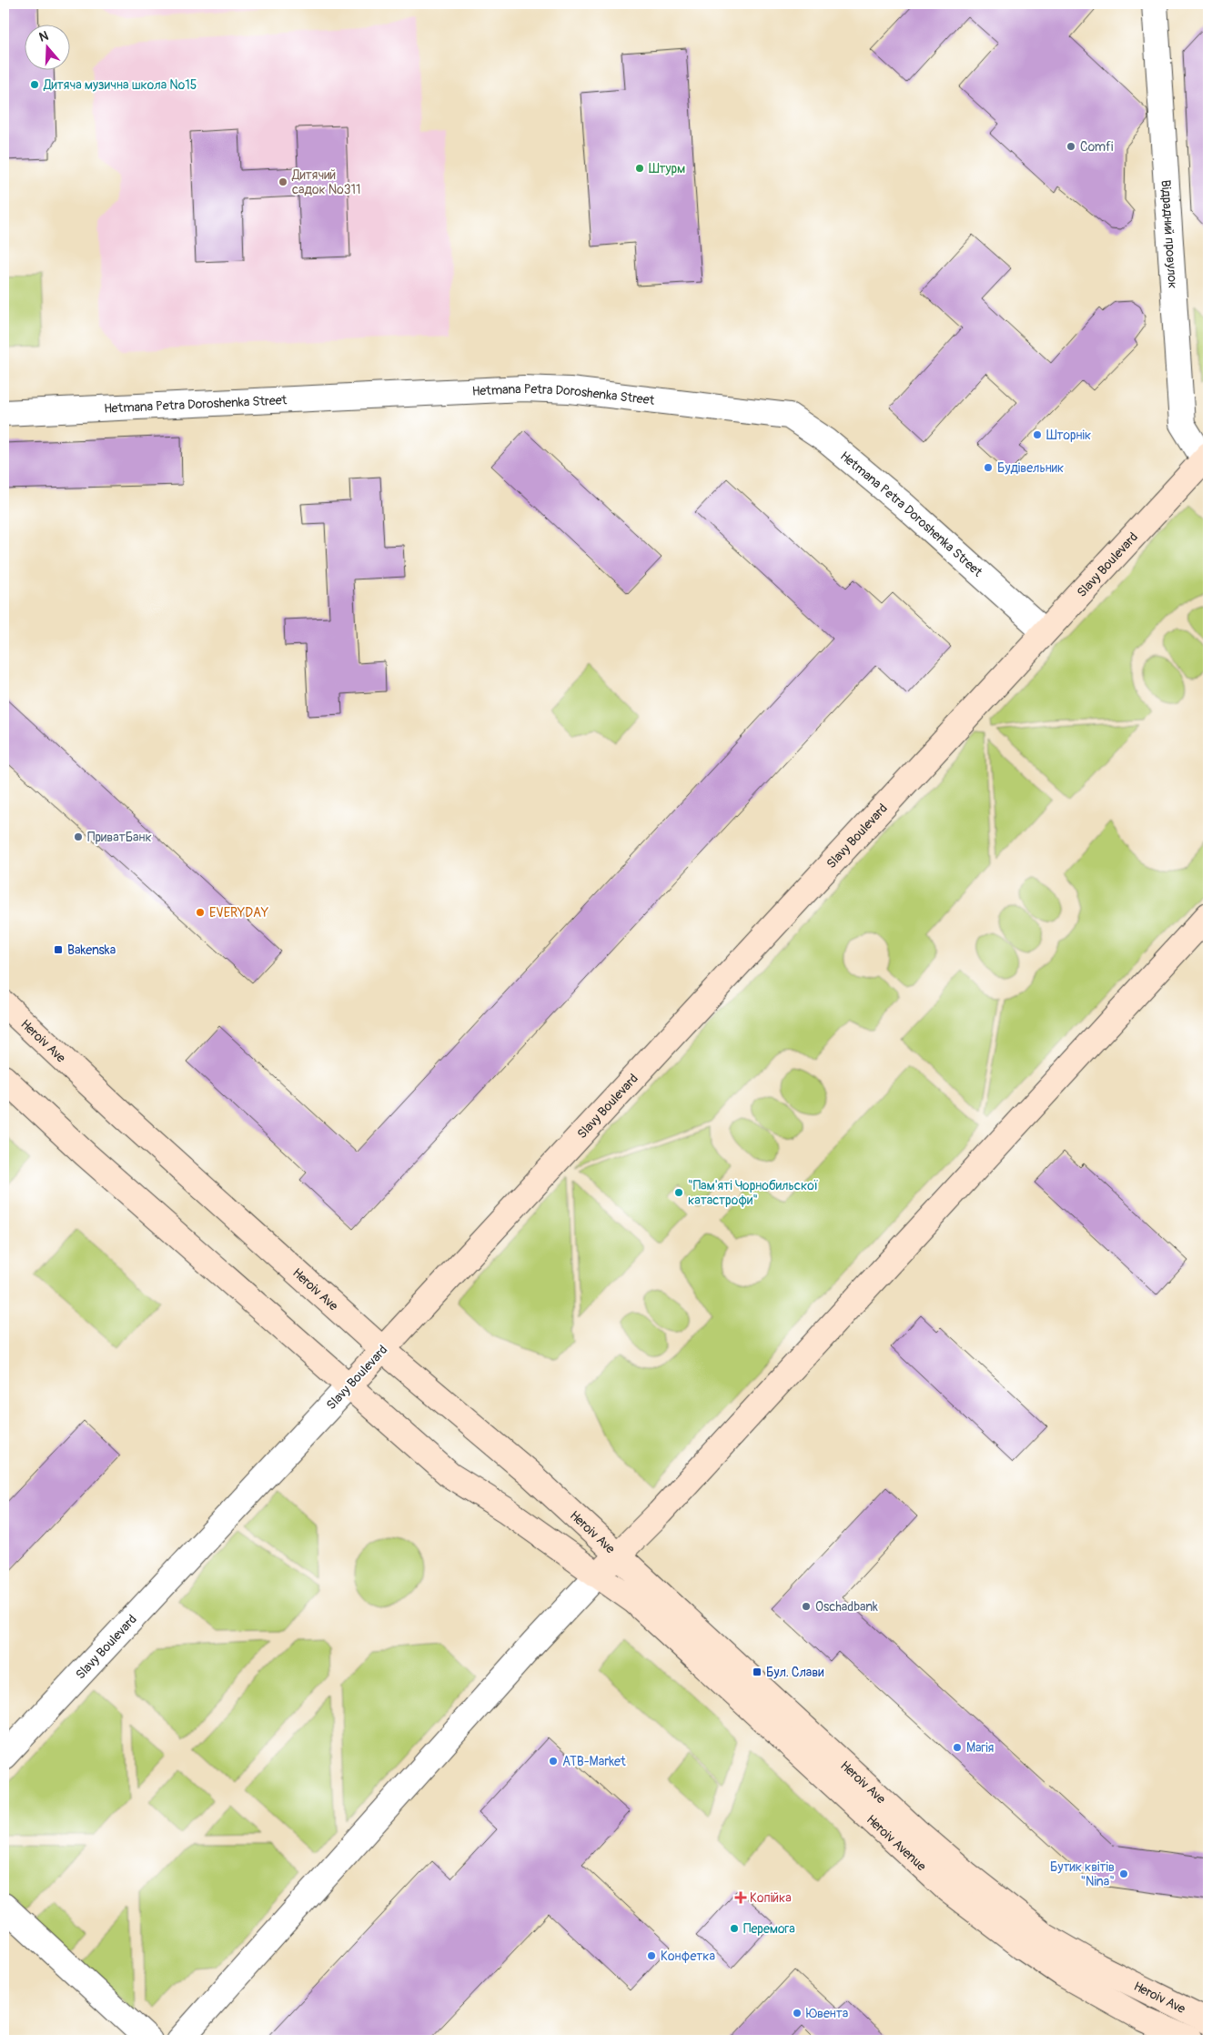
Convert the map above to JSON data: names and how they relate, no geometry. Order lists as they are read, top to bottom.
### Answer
{
  "streets": {
    "main road": ["Slavy Boulevard", "Heroiv Ave"],
    "street": ["Відрадний провулок", "Hetmana Petra Doroshenka Street"]
  },
  "crossings": [
    ["Відрадний провулок", "Slavy Boulevard"],
    ["Hetmana Petra Doroshenka Street", "Slavy Boulevard"],
    ["Slavy Boulevard", "Heroiv Ave"]
  ],
  "places": {
    "other": [
      "Дитяча музична школа №15",
      "Comfi",
      "Штурм",
      "Дитячий садок №311",
      "Шторнік",
      "Будівельник",
      "ПриватБанк",
      "EVERYDAY",
      "\"Пам'яті Чорнобильскої катастрофи\"",
      "Oschadbank",
      "Магія",
      "ATB-Market",
      "Бутик квітів \"Nina\"",
      "Перемога",
      "Конфетка",
      "Ювента"
    ],
    "transit": ["Bakenska", "Бул. Слави"],
    "health": ["Копійка"]
  },
  "north": "top"
}
